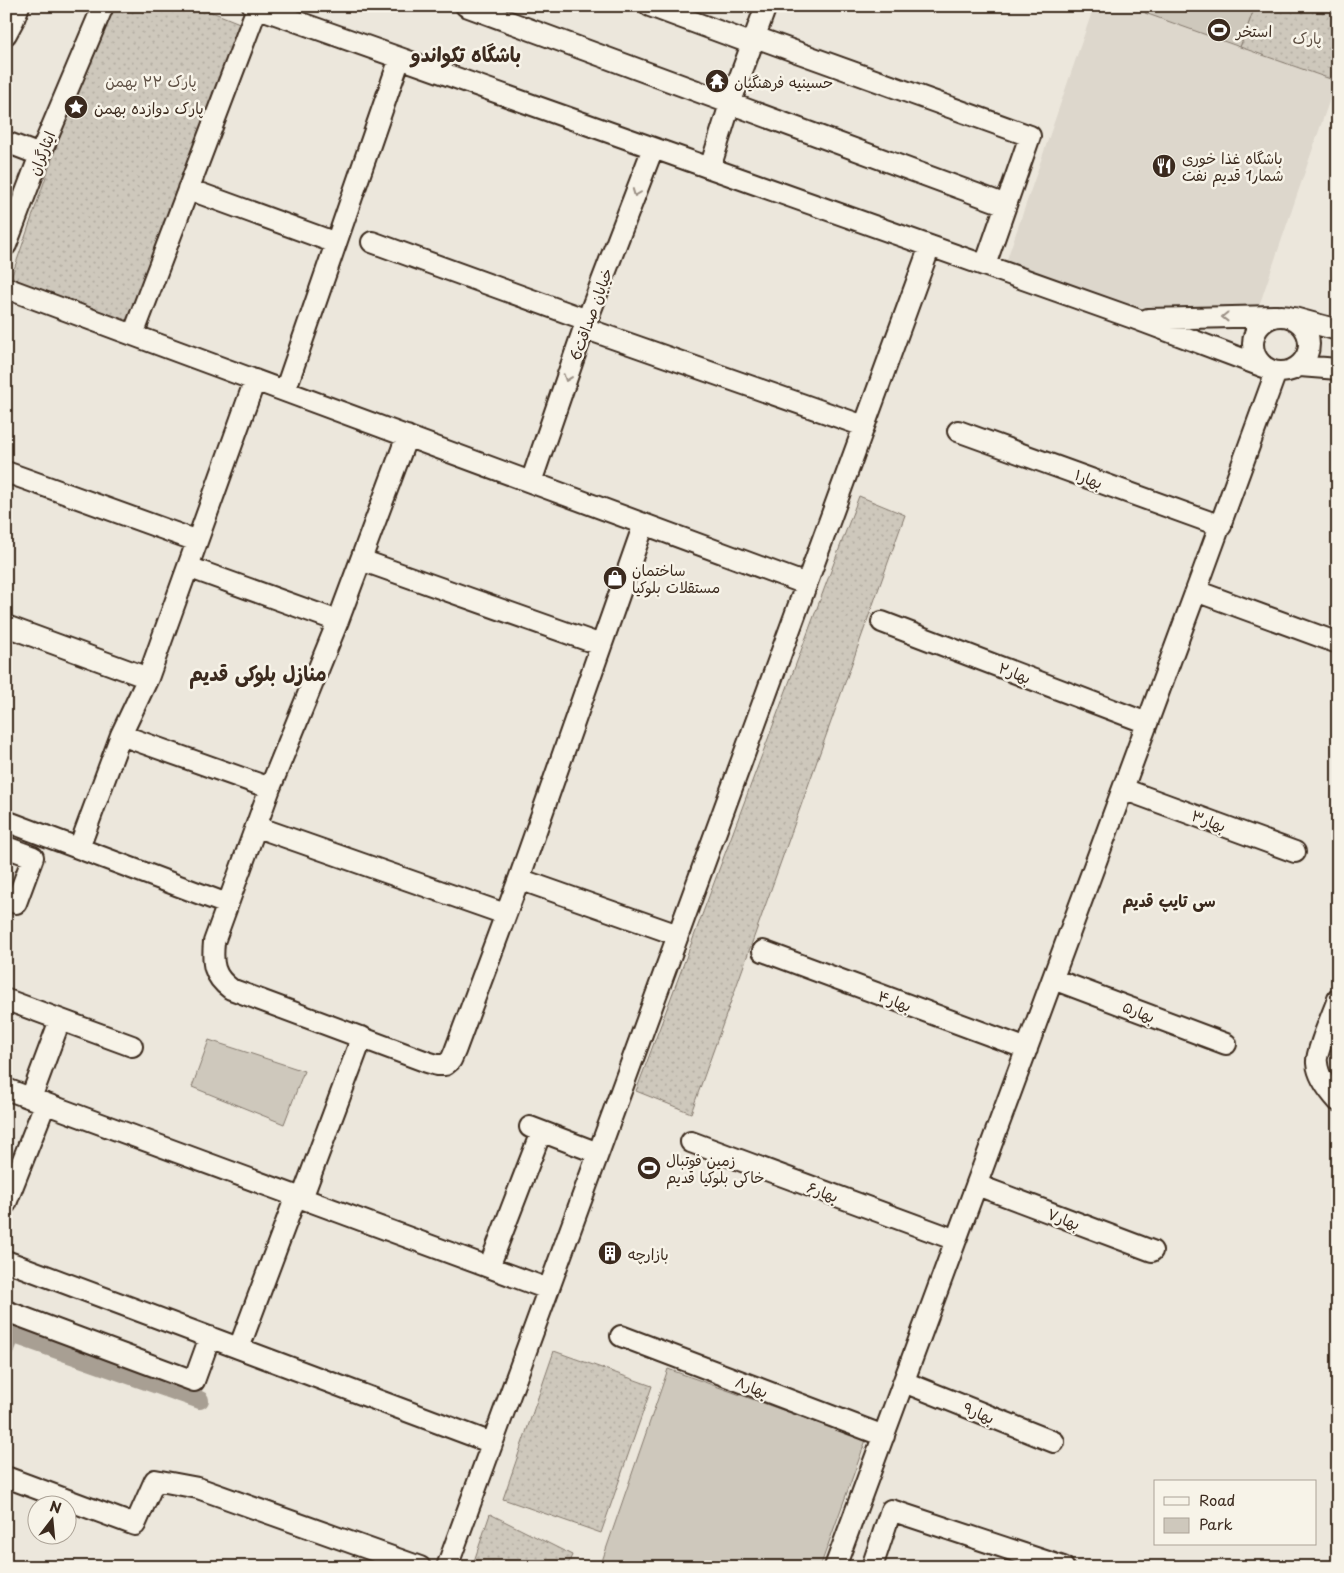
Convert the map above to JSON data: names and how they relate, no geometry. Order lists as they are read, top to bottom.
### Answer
{
  "streets": {
    "street": [
      "ایثارگران",
      "خیابان صداقت6",
      "بهار۱",
      "بهار۲",
      "بهار۳",
      "بهار۴",
      "بهار۵",
      "بهار۶",
      "بهار۷",
      "بهار۸",
      "بهار۹"
    ]
  },
  "one_way": ["خیابان صداقت6"],
  "districts": ["باشگاه تکواندو", "منازل بلوکی قدیم", "سی تایپ قدیم"],
  "parks": ["پارک", "پارک ۲۲ بهمن"],
  "places": {
    "sports": ["استخر", "زمین فوتبال خاکی بلوکیا قدیم"],
    "temple": ["حسینیه فرهنگیان"],
    "place": ["پارک دوازده بهمن"],
    "restaurant": ["باشگاه غذا خوری شمار1 قدیم نفت"],
    "shop": ["ساختمان مستقلات بلوکیا"],
    "building": ["بازارچه"]
  },
  "legend": ["Road", "Park"],
  "north": "top"
}
